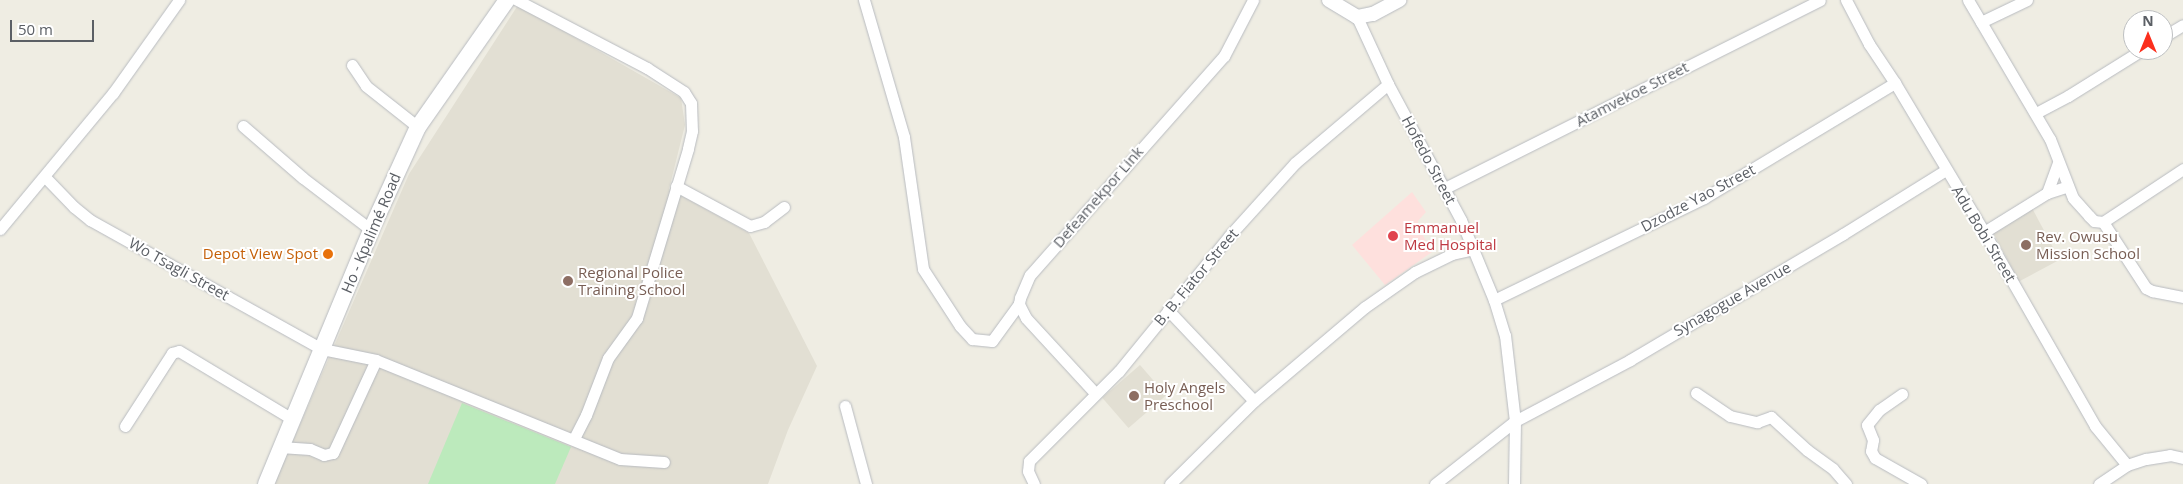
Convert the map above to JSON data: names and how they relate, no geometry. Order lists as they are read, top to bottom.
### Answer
{
  "streets": {
    "main road": ["Ho - Kpalimé Road"],
    "street": [
      "Atamvekoe Street",
      "Hofedo Street",
      "Defeamekpor Link",
      "Dzodze Yao Street",
      "Adu Bobi Street",
      "Wo Tsagli Street",
      "B. B. Fiator Street",
      "Synagogue Avenue"
    ]
  },
  "crossings": [
    ["Atamvekoe Street", "Hofedo Street"],
    ["Hofedo Street", "Dzodze Yao Street"],
    ["Hofedo Street", "B. B. Fiator Street"],
    ["Hofedo Street", "Synagogue Avenue"],
    ["Dzodze Yao Street", "Adu Bobi Street"],
    ["Ho - Kpalimé Road", "Wo Tsagli Street"],
    ["Adu Bobi Street", "Synagogue Avenue"]
  ],
  "places": [
    "Emmanuel Med Hospital",
    "Rev. Owusu Mission School",
    "Depot View Spot",
    "Regional Police Training School",
    "Holy Angels Preschool"
  ],
  "scale_bar": "50 m",
  "north": "top"
}
